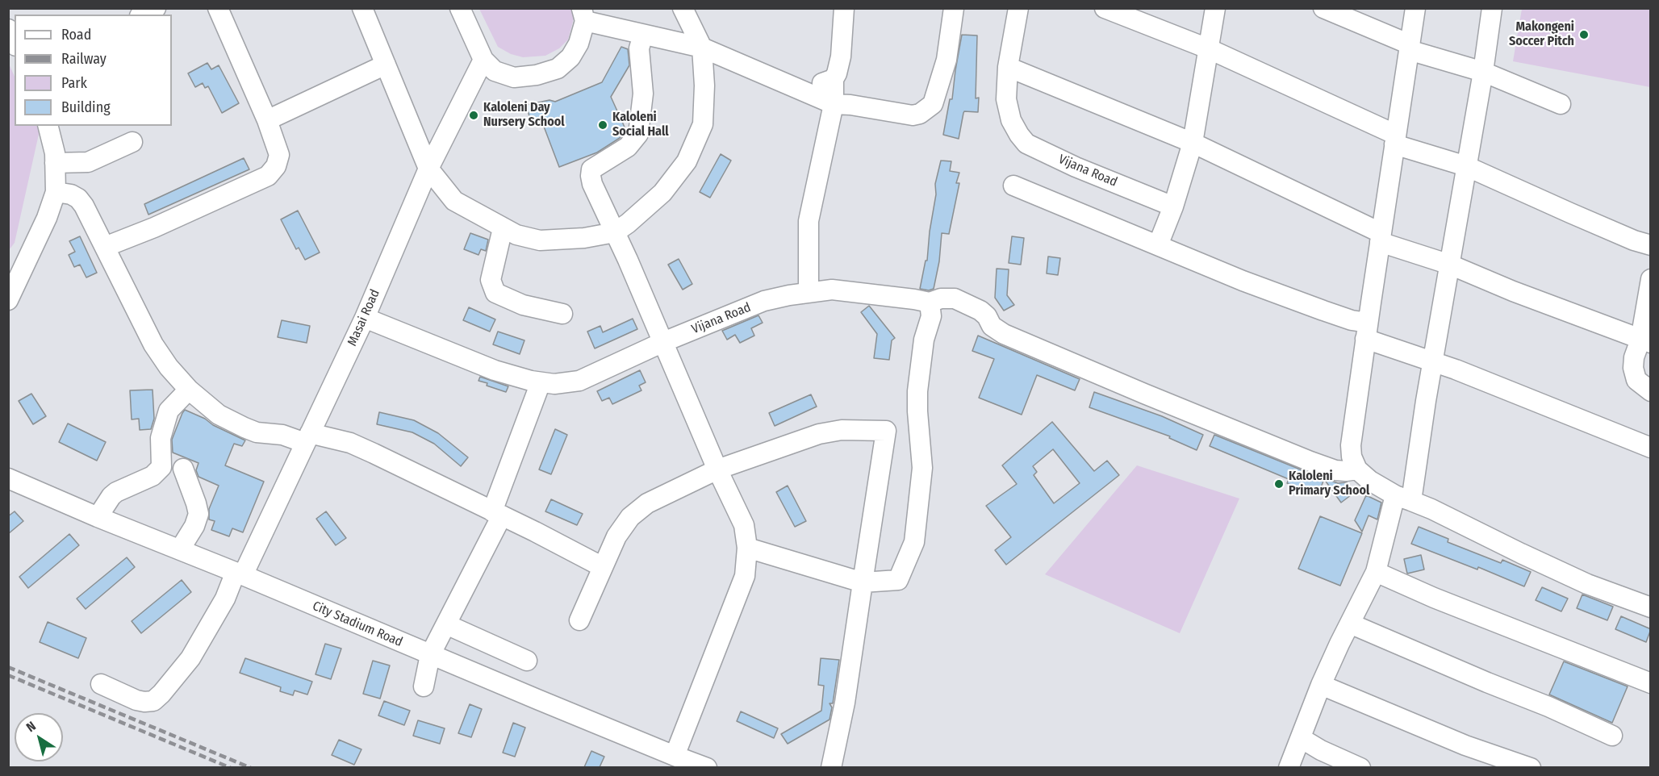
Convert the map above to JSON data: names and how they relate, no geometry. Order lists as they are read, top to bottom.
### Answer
{
  "streets": {
    "street": ["Vijana Road", "Masai Road", "City Stadium Road"]
  },
  "crossings": [
    ["Vijana Road", "Masai Road"],
    ["Masai Road", "City Stadium Road"]
  ],
  "places": [
    "Makongeni Soccer Pitch",
    "Kaloleni Day Nursery School",
    "Kaloleni Social Hall",
    "Kaloleni Primary School"
  ],
  "legend": [
    "Road",
    "Railway",
    "Park",
    "Building"
  ],
  "north": "top left"
}
